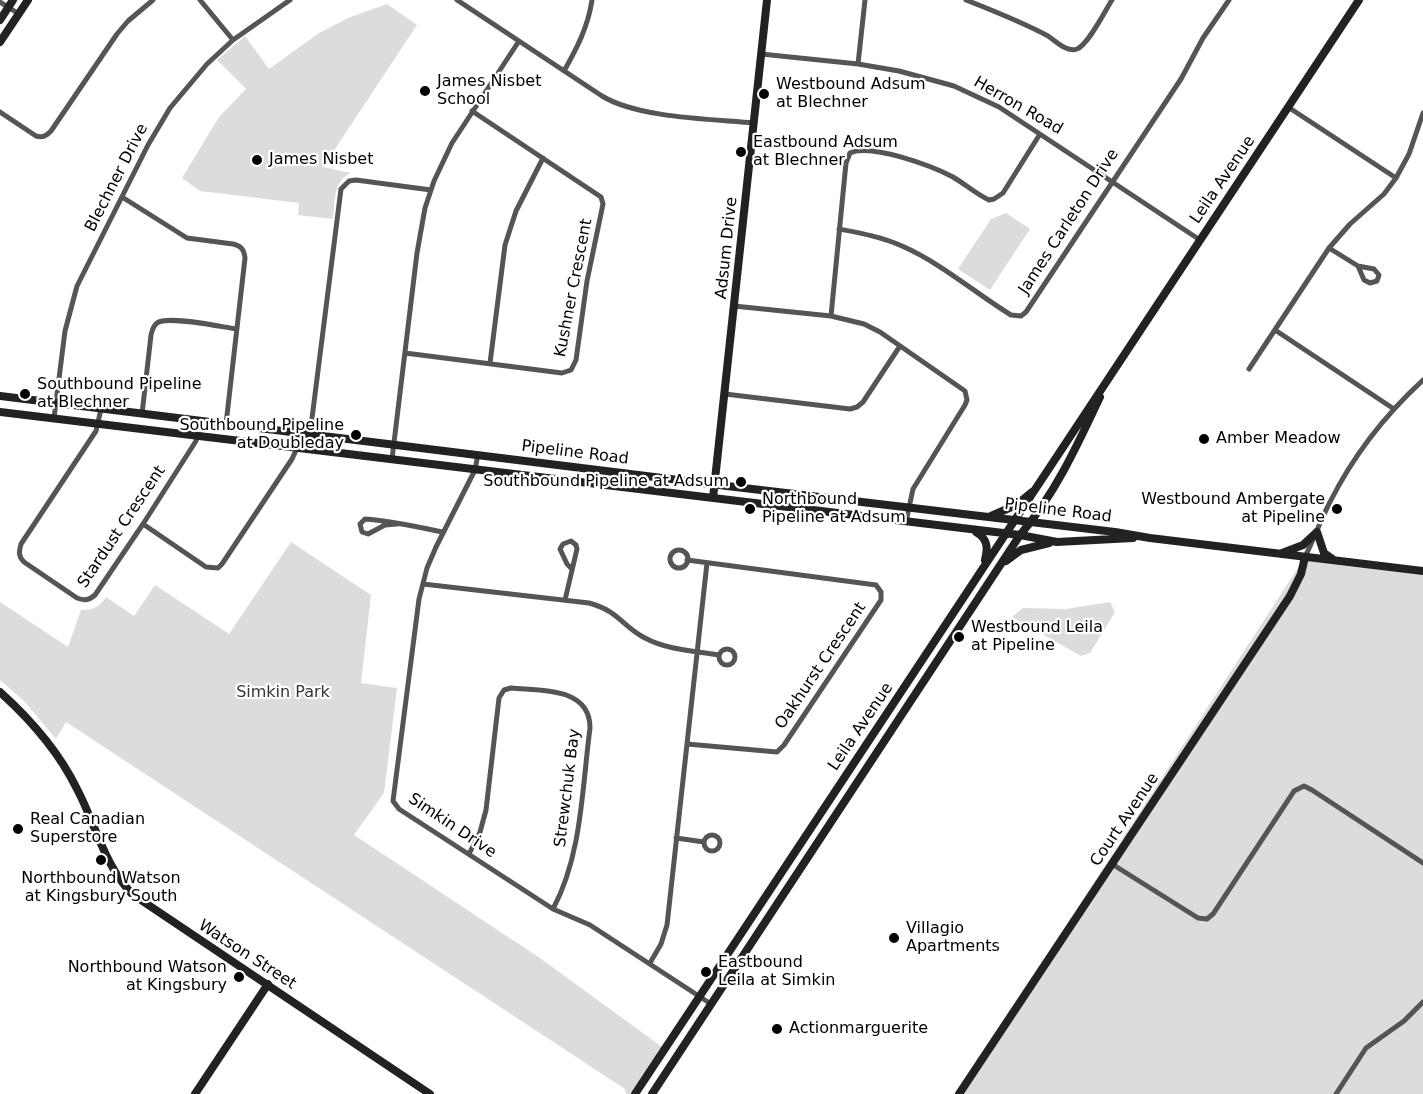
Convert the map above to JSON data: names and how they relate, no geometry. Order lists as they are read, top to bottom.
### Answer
{
  "streets": {
    "street": [
      "Herron Road",
      "Blechner Drive",
      "Leila Avenue",
      "James Carleton Drive",
      "Adsum Drive",
      "Kushner Crescent",
      "Pipeline Road",
      "Stardust Crescent",
      "Oakhurst Crescent",
      "Strewchuk Bay",
      "Court Avenue",
      "Simkin Drive",
      "Watson Street"
    ]
  },
  "crossings": [
    ["Herron Road", "Leila Avenue"],
    ["Herron Road", "James Carleton Drive"],
    ["Herron Road", "Adsum Drive"],
    ["Blechner Drive", "Pipeline Road"],
    ["Leila Avenue", "Pipeline Road"],
    ["Leila Avenue", "Simkin Drive"],
    ["Adsum Drive", "Pipeline Road"],
    ["Pipeline Road", "Stardust Crescent"],
    ["Pipeline Road", "Court Avenue"],
    ["Pipeline Road", "Simkin Drive"],
    ["Strewchuk Bay", "Simkin Drive"]
  ],
  "parks": ["Simkin Park"],
  "places": [
    "James Nisbet School",
    "Westbound Adsum at Blechner",
    "Eastbound Adsum at Blechner",
    "James Nisbet",
    "Southbound Pipeline at Blechner",
    "Southbound Pipeline at Doubleday",
    "Amber Meadow",
    "Southbound Pipeline at Adsum",
    "Northbound Pipeline at Adsum",
    "Westbound Ambergate at Pipeline",
    "Westbound Leila at Pipeline",
    "Real Canadian Superstore",
    "Northbound Watson at Kingsbury South",
    "Villagio Apartments",
    "Eastbound Leila at Simkin",
    "Northbound Watson at Kingsbury",
    "Actionmarguerite"
  ]
}
